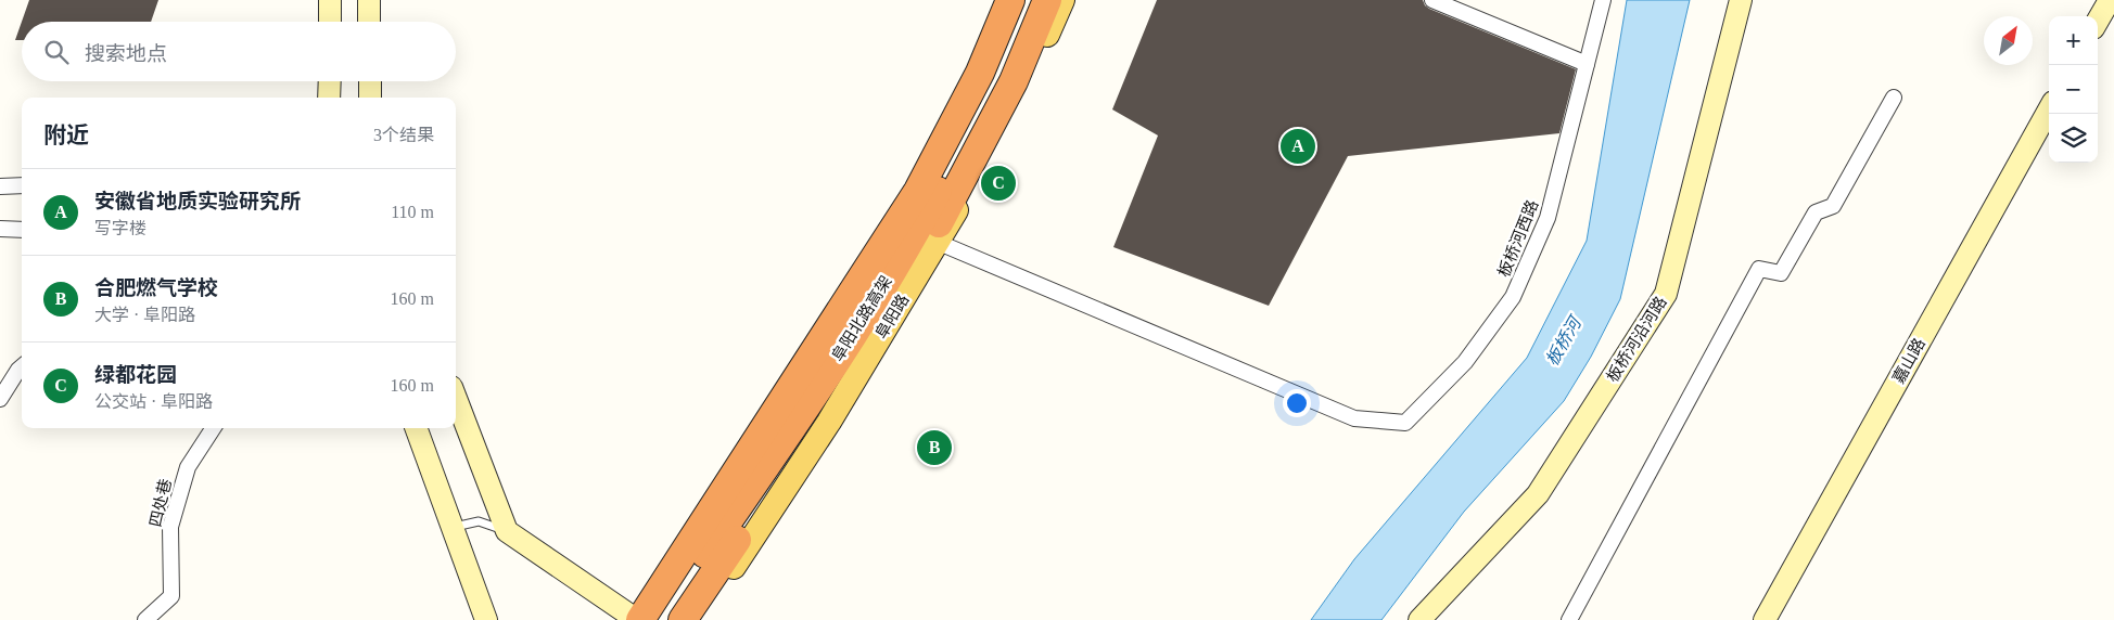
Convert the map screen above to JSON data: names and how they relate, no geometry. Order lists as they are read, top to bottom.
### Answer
{
  "streets": {
    "highway": ["阜阳北路高架"],
    "main road": ["阜阳路"],
    "street": [
      "板桥河西路",
      "板桥河沿河路",
      "嘉山路",
      "四处巷"
    ]
  },
  "crossings": [
    ["板桥河西路", "阜阳路"]
  ],
  "water": ["板桥河"],
  "north": "top right",
  "page": {
    "map_buttons": ["+", "−"],
    "search": "搜索地点",
    "heading": ["附近", "3个结果"],
    "pins": ["A", "C", "B"],
    "list": [
      {
        "mark": "A",
        "name": "安徽省地质实验研究所",
        "note": "写字楼",
        "value": "110 m"
      },
      {
        "mark": "B",
        "name": "合肥燃气学校",
        "note": "大学 · 阜阳路",
        "value": "160 m"
      },
      {
        "mark": "C",
        "name": "绿都花园",
        "note": "公交站 · 阜阳路",
        "value": "160 m"
      }
    ]
  }
}
